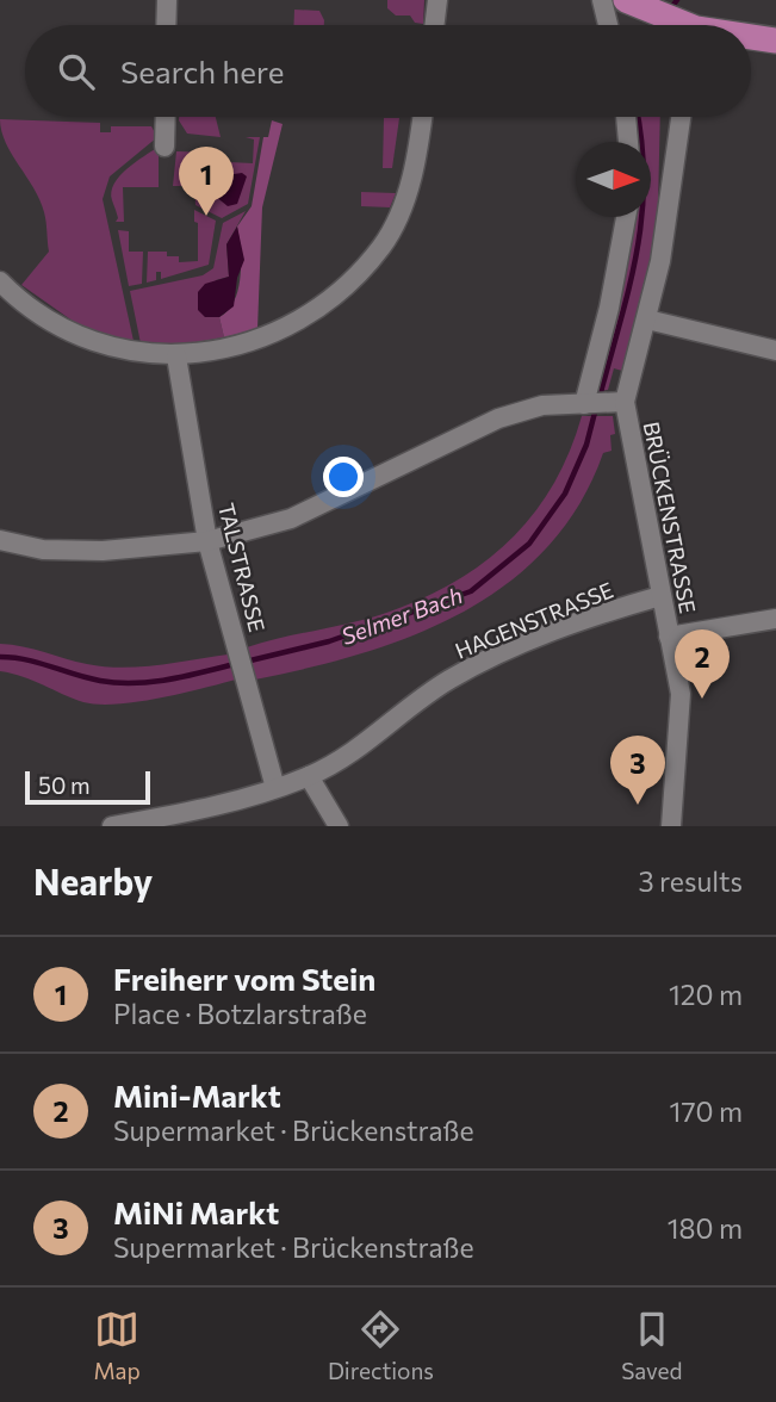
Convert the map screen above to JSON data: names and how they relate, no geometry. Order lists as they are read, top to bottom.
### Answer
{
  "streets": {
    "street": ["BRÜCKENSTRASSE", "TALSTRASSE", "HAGENSTRASSE"]
  },
  "crossings": [
    ["BRÜCKENSTRASSE", "HAGENSTRASSE"],
    ["TALSTRASSE", "HAGENSTRASSE"]
  ],
  "water": ["Selmer Bach"],
  "scale_bar": "50 m",
  "north": "right",
  "page": {
    "search": "Search here",
    "pins": ["1", "2", "3"],
    "scale": "50 m",
    "heading": ["Nearby", "3 results"],
    "list": [
      {
        "mark": "1",
        "name": "Freiherr vom Stein",
        "note": "Place · Botzlarstraße",
        "value": "120 m"
      },
      {
        "mark": "2",
        "name": "Mini-Markt",
        "note": "Supermarket · Brückenstraße",
        "value": "170 m"
      },
      {
        "mark": "3",
        "name": "MiNi Markt",
        "note": "Supermarket · Brückenstraße",
        "value": "180 m"
      }
    ],
    "nav": ["Map", "Directions", "Saved"]
  }
}
